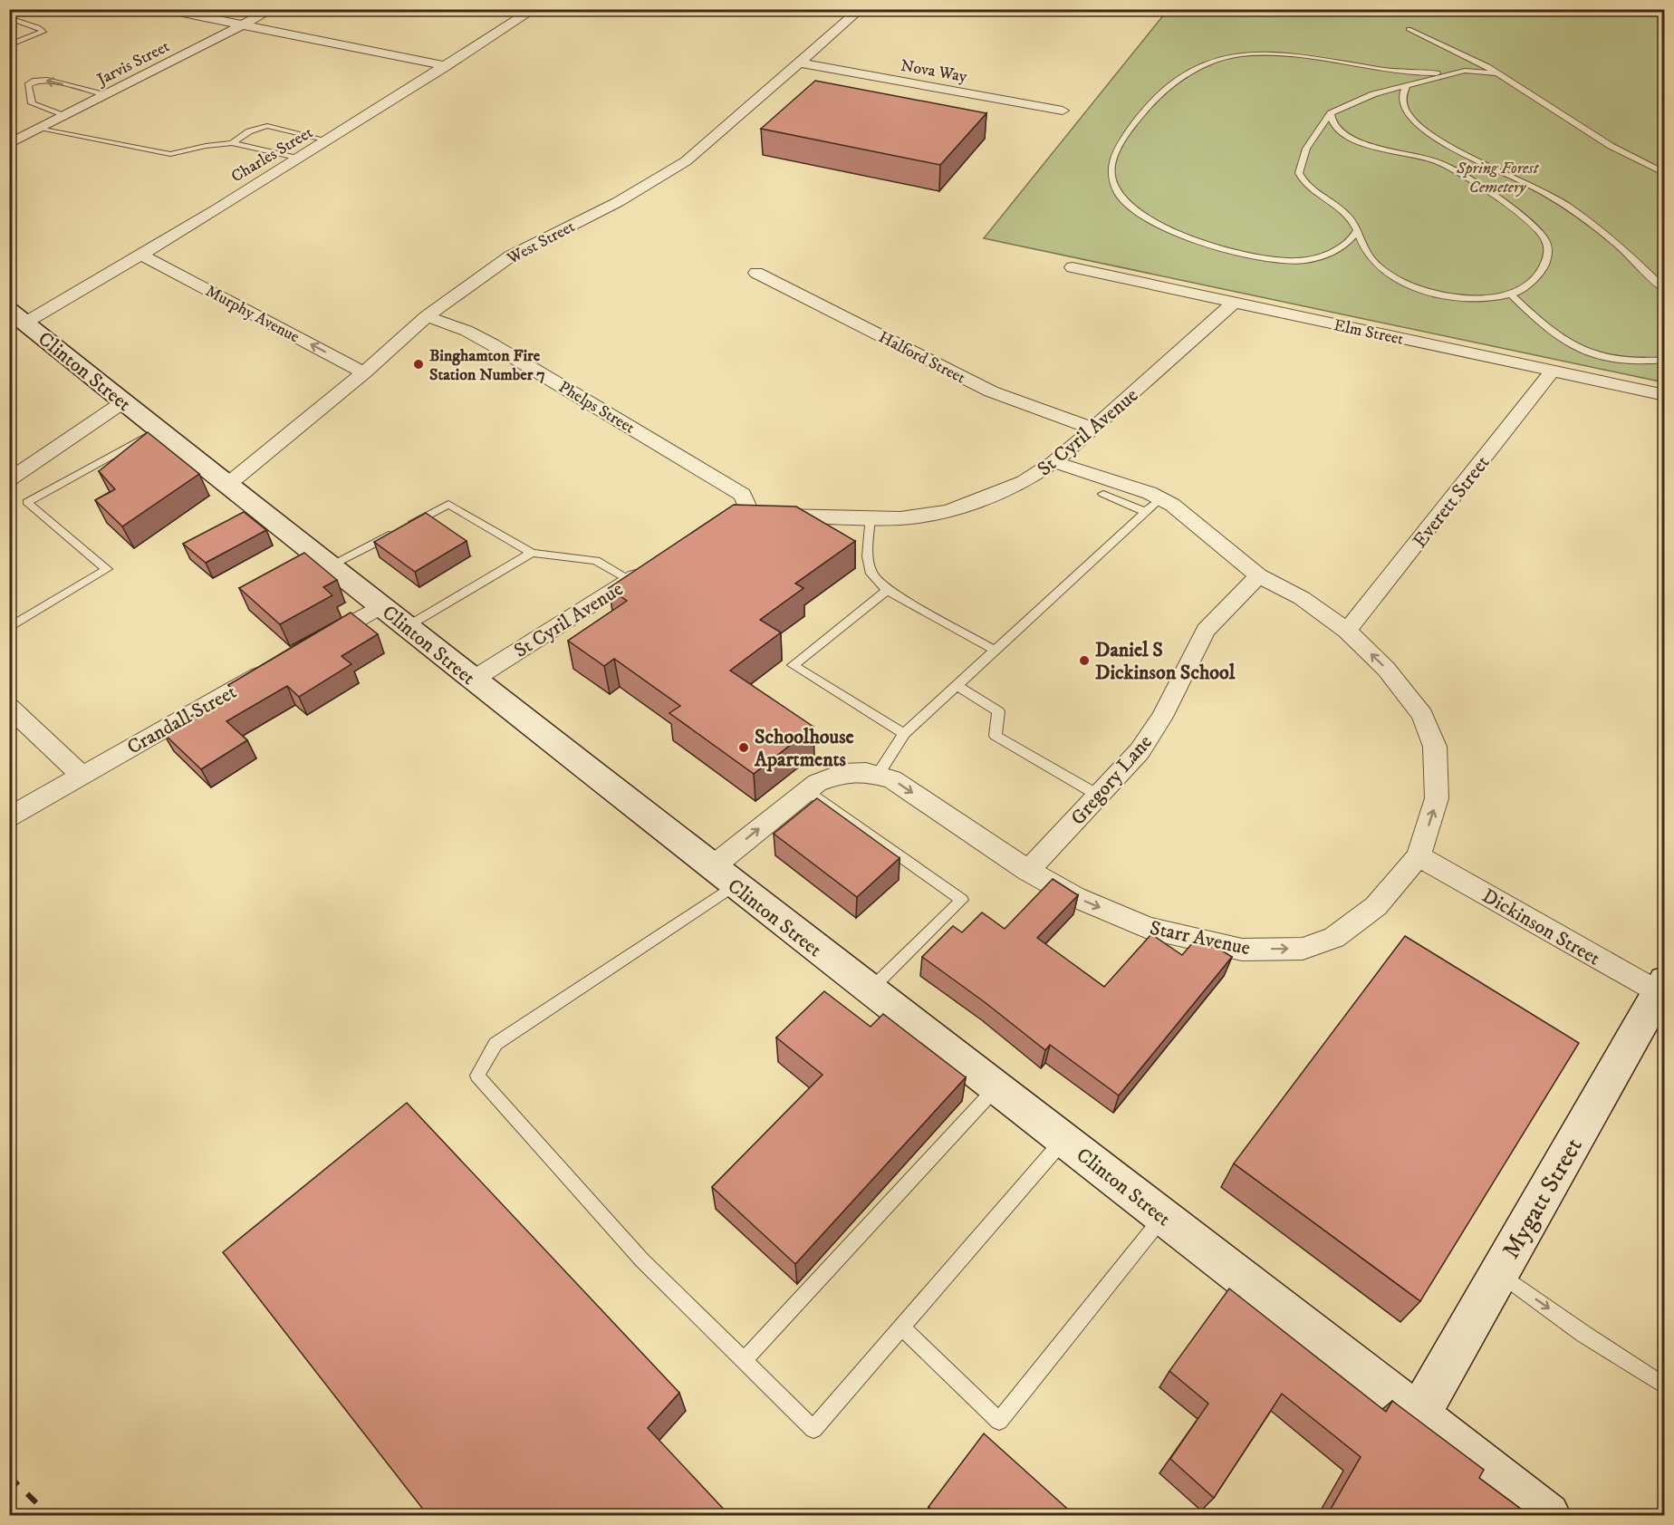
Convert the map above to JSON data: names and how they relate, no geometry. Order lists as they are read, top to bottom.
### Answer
{
  "streets": {
    "street": [
      "Jarvis Street",
      "Nova Way",
      "Charles Street",
      "West Street",
      "Murphy Avenue",
      "Elm Street",
      "Halford Street",
      "Clinton Street",
      "Phelps Street",
      "St Cyril Avenue",
      "Everett Street",
      "Crandall Street",
      "Gregory Lane",
      "Dickinson Street",
      "Starr Avenue",
      "Mygatt Street"
    ]
  },
  "crossings": [
    ["Nova Way", "West Street"],
    ["Charles Street", "Murphy Avenue"],
    ["Charles Street", "Clinton Street"],
    ["West Street", "Murphy Avenue"],
    ["West Street", "Clinton Street"],
    ["West Street", "Phelps Street"],
    ["Elm Street", "St Cyril Avenue"],
    ["Elm Street", "Everett Street"],
    ["Halford Street", "St Cyril Avenue"],
    ["Clinton Street", "St Cyril Avenue"],
    ["Clinton Street", "Starr Avenue"],
    ["Clinton Street", "Mygatt Street"],
    ["Phelps Street", "St Cyril Avenue"],
    ["St Cyril Avenue", "Starr Avenue"],
    ["Everett Street", "Starr Avenue"],
    ["Gregory Lane", "Starr Avenue"],
    ["Dickinson Street", "Starr Avenue"],
    ["Dickinson Street", "Mygatt Street"]
  ],
  "one_way": ["Murphy Avenue"],
  "parks": ["Spring Forest Cemetery"],
  "places": ["Binghamton Fire Station Number 7", "Daniel S Dickinson School", "Schoolhouse Apartments"]
}
